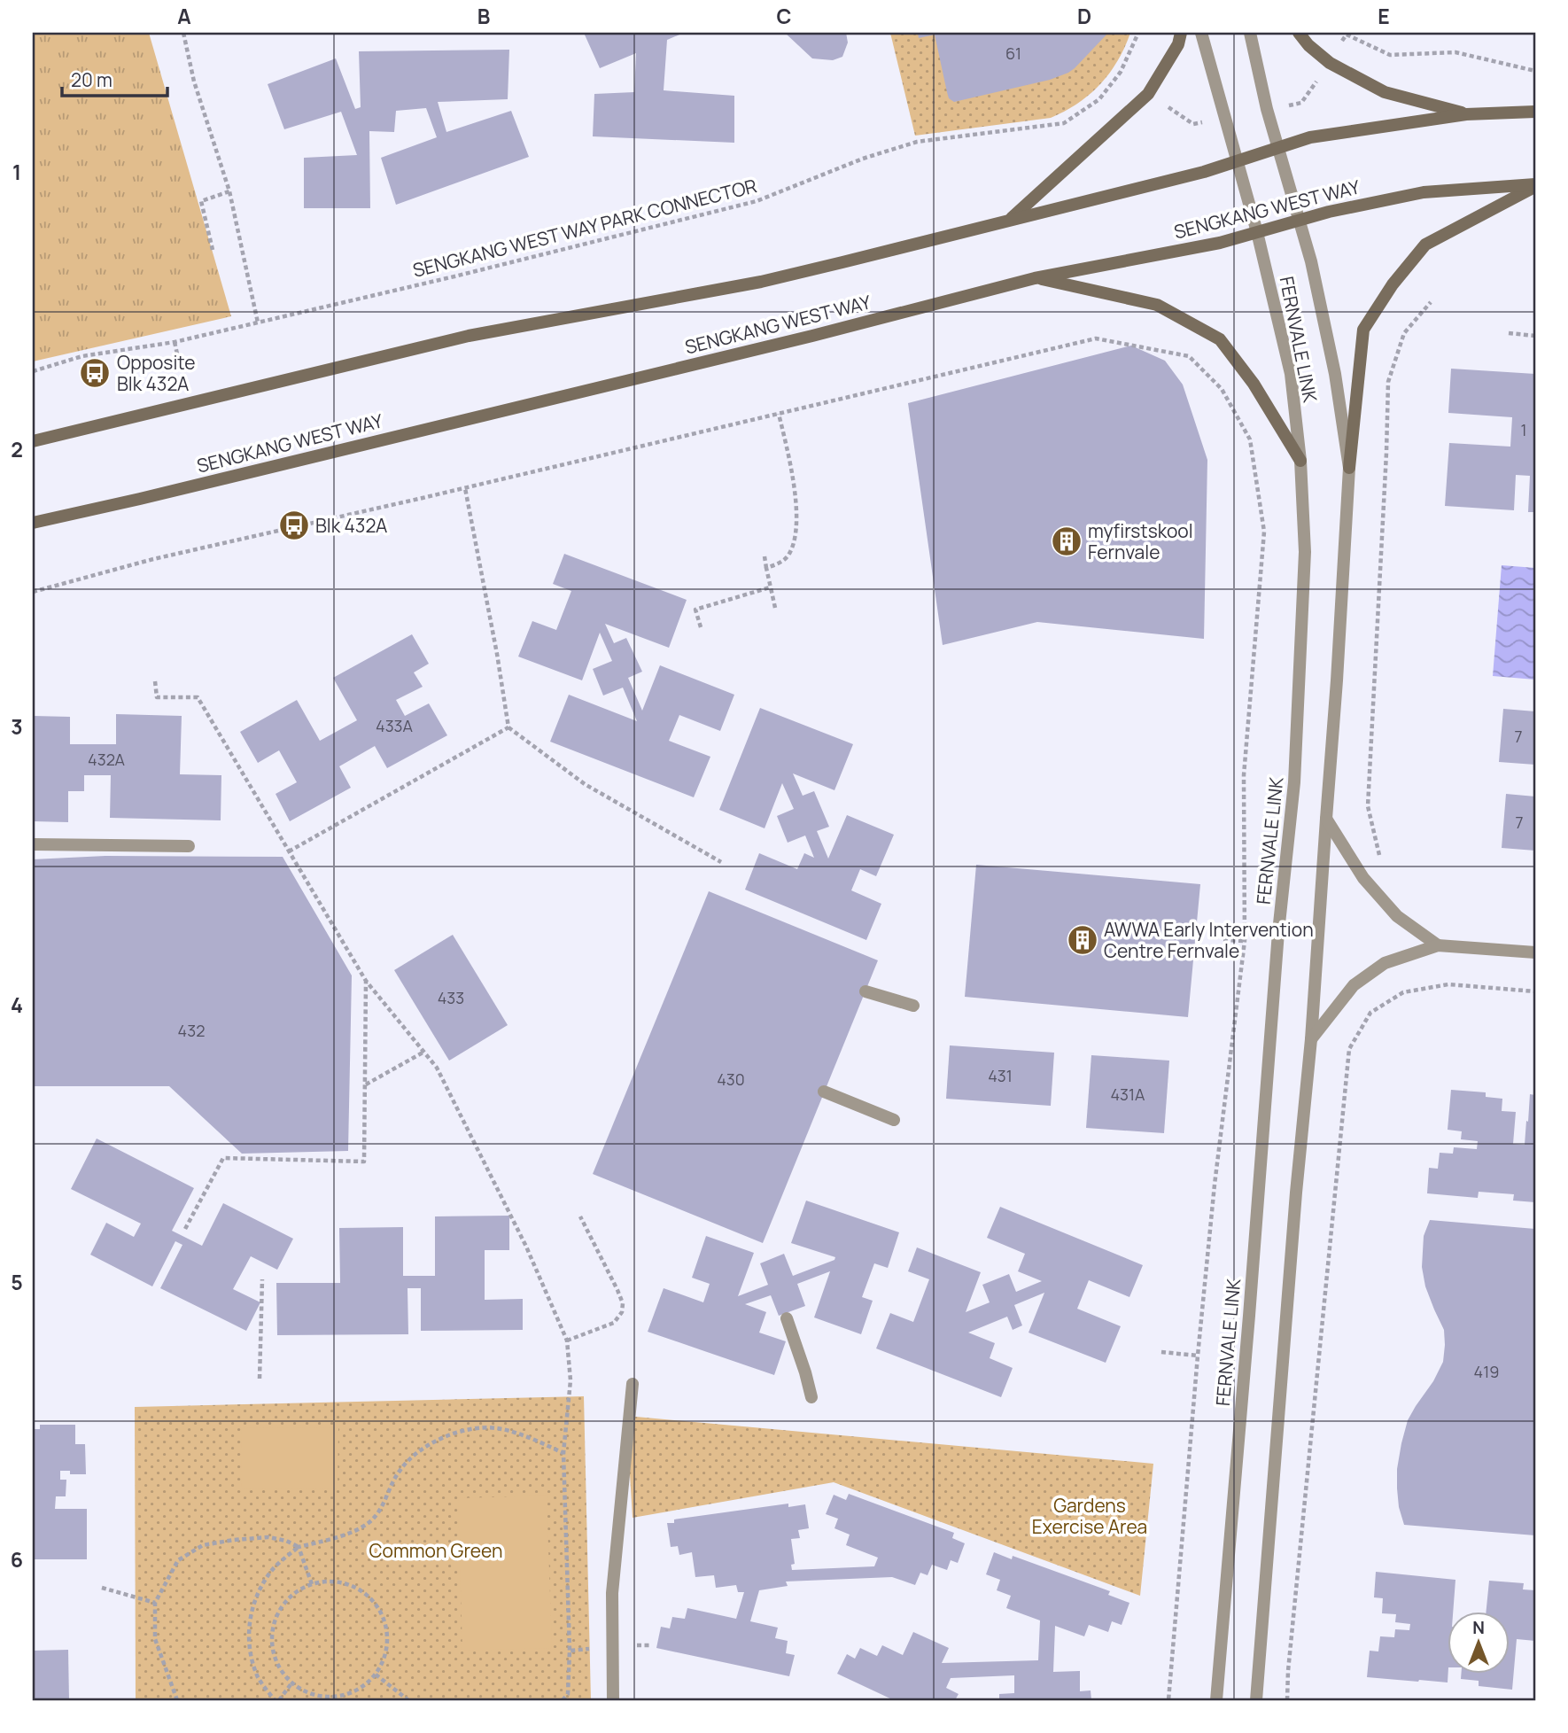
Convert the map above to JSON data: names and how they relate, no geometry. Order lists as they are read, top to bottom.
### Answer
{
  "streets": {
    "main road": ["SENGKANG WEST WAY"],
    "street": ["FERNVALE LINK"],
    "path": ["SENGKANG WEST WAY PARK CONNECTOR"]
  },
  "crossings": [
    ["SENGKANG WEST WAY", "FERNVALE LINK"]
  ],
  "parks": ["Gardens Exercise Area", "Common Green"],
  "places": {
    "bus stop": ["Opposite Blk 432A", "Blk 432A"],
    "building": ["myfirstskool Fernvale", "AWWA Early Intervention Centre Fernvale"]
  },
  "house_numbers": [
    "61",
    "1",
    "433A",
    "7",
    "432A",
    "7",
    "433",
    "432",
    "431",
    "430",
    "431A",
    "419"
  ],
  "scale_bar": "20 m",
  "north": "top",
  "grid": {
    "columns": [
      "A",
      "B",
      "C",
      "D",
      "E"
    ],
    "rows": [
      "1",
      "2",
      "3",
      "4",
      "5",
      "6"
    ]
  }
}
